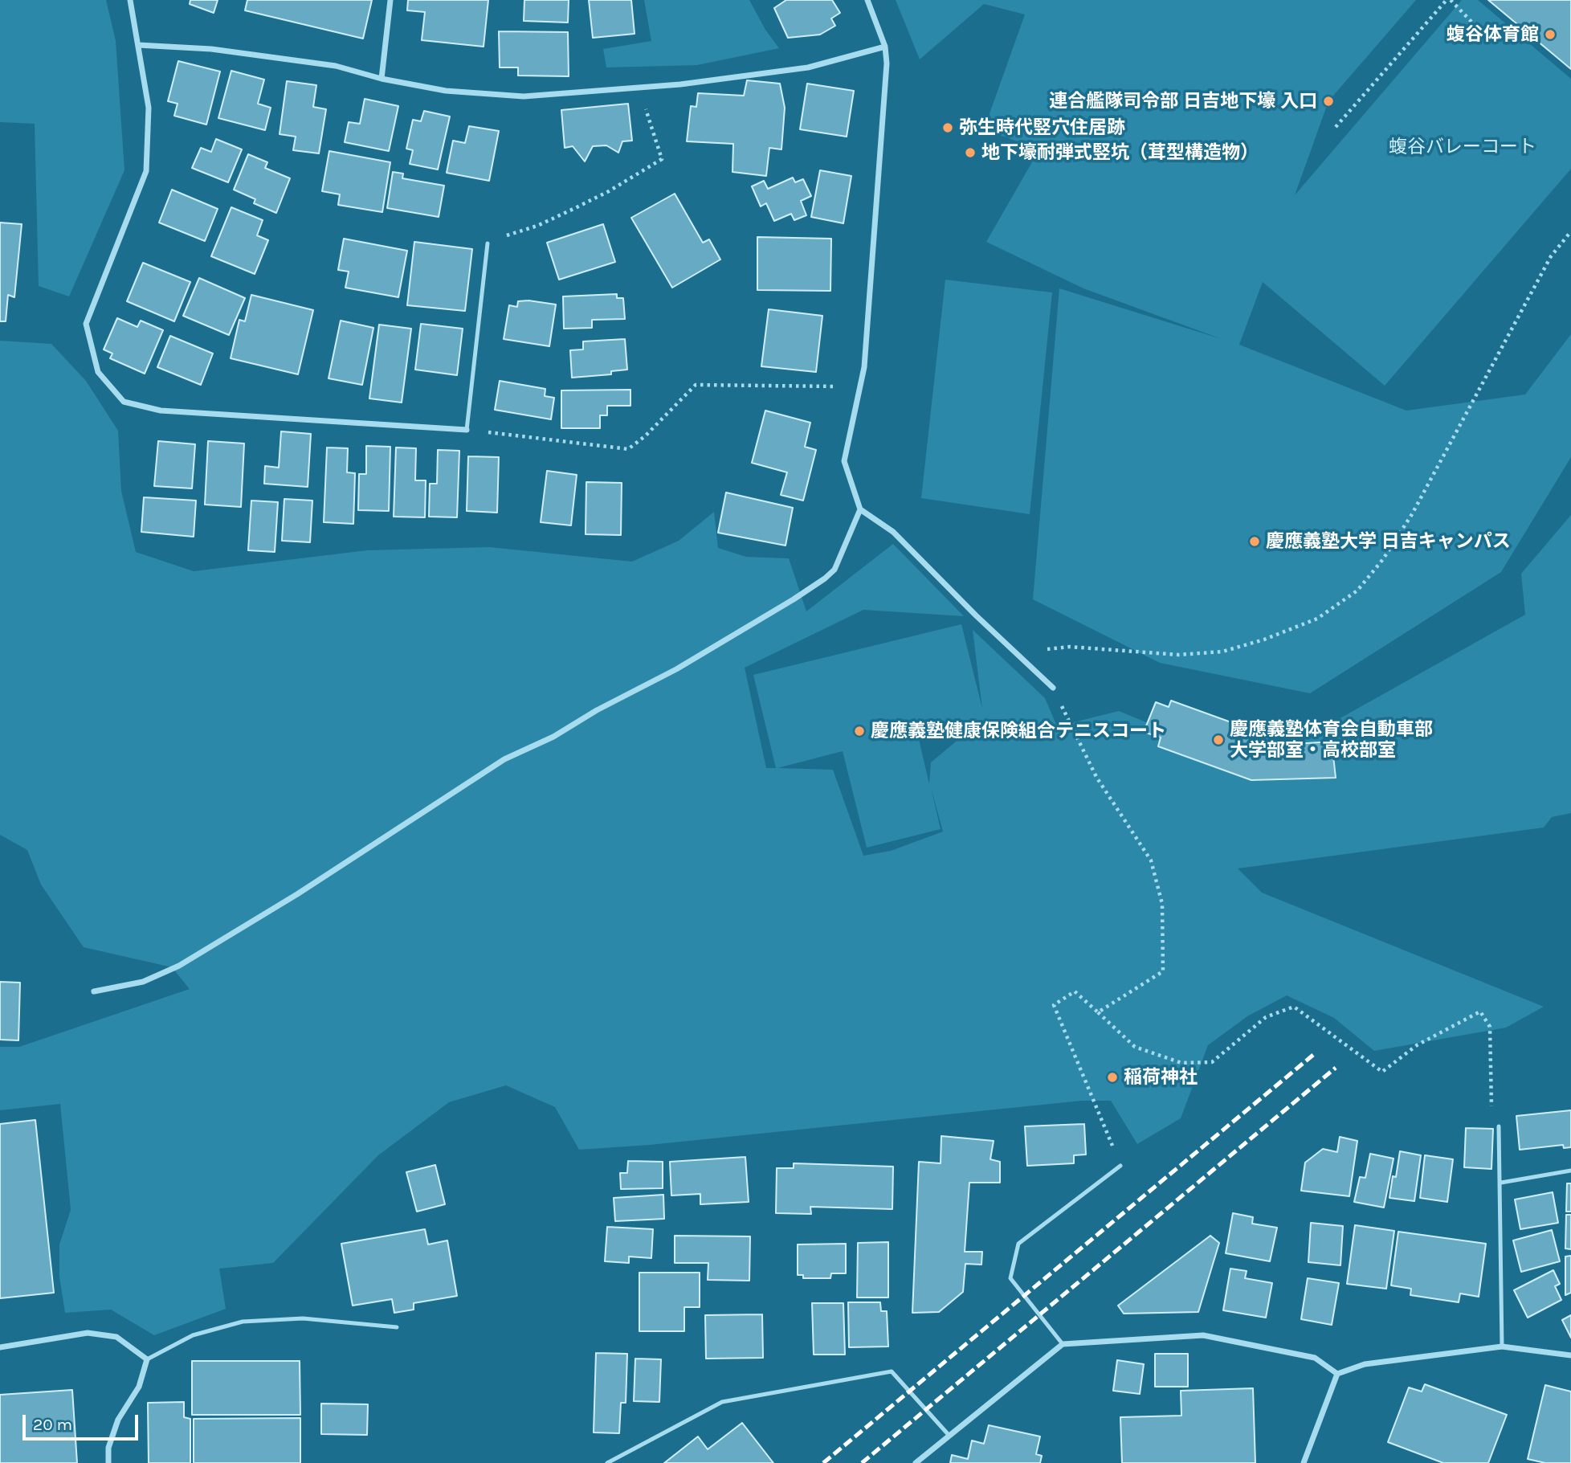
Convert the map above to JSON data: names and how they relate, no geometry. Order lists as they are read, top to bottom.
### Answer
{
  "parks": ["蝮谷バレーコート"],
  "places": [
    "蝮谷体育館",
    "連合艦隊司令部 日吉地下壕 入口",
    "弥生時代竪穴住居跡",
    "地下壕耐弾式竪坑（茸型構造物）",
    "慶應義塾大学 日吉キャンパス",
    "慶應義塾健康保険組合テニスコート",
    "慶應義塾体育会自動車部 大学部室・高校部室",
    "稲荷神社"
  ],
  "scale_bar": "20 m"
}
